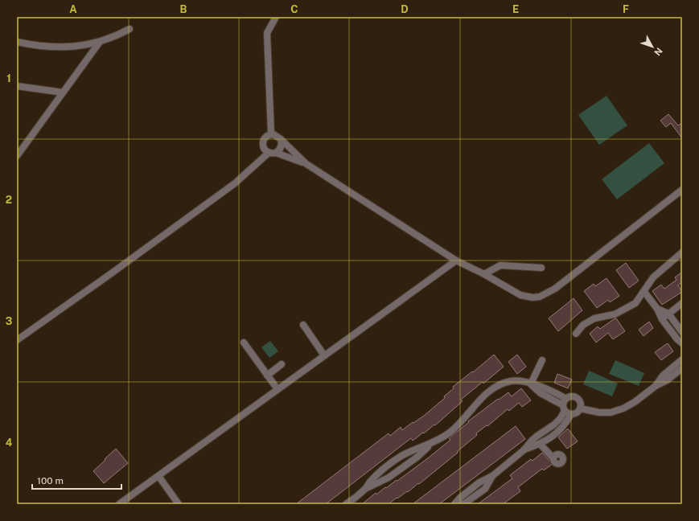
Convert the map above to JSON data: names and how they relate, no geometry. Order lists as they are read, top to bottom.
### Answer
{
  "scale_bar": "100 m",
  "north": "bottom right",
  "grid": {
    "columns": [
      "A",
      "B",
      "C",
      "D",
      "E",
      "F"
    ],
    "rows": [
      "1",
      "2",
      "3",
      "4"
    ]
  }
}
